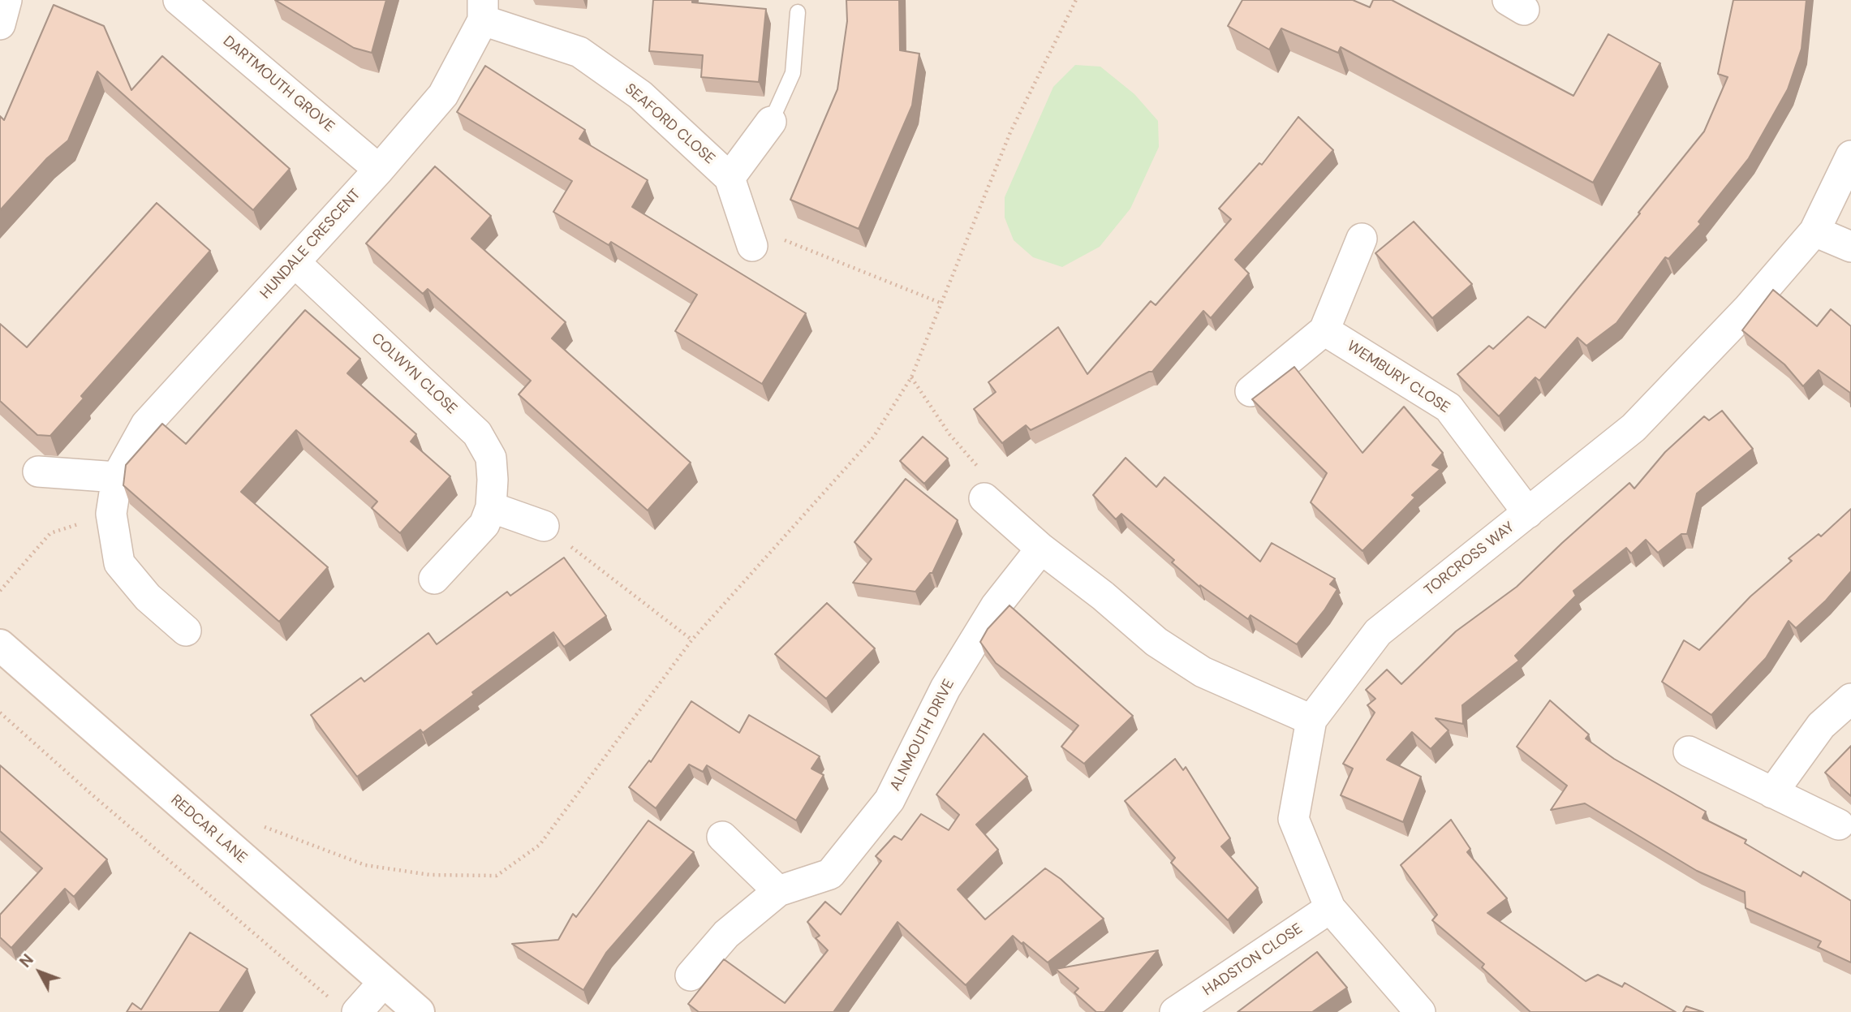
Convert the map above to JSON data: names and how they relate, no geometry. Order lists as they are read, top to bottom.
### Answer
{
  "streets": {
    "main road": ["REDCAR LANE"],
    "street": [
      "DARTMOUTH GROVE",
      "SEAFORD CLOSE",
      "HUNDALE CRESCENT",
      "COLWYN CLOSE",
      "WEMBURY CLOSE",
      "TORCROSS WAY",
      "ALNMOUTH DRIVE",
      "HADSTON CLOSE"
    ]
  },
  "crossings": [
    ["DARTMOUTH GROVE", "HUNDALE CRESCENT"],
    ["SEAFORD CLOSE", "HUNDALE CRESCENT"],
    ["HUNDALE CRESCENT", "COLWYN CLOSE"],
    ["WEMBURY CLOSE", "TORCROSS WAY"],
    ["TORCROSS WAY", "HADSTON CLOSE"]
  ],
  "north": "top left"
}
